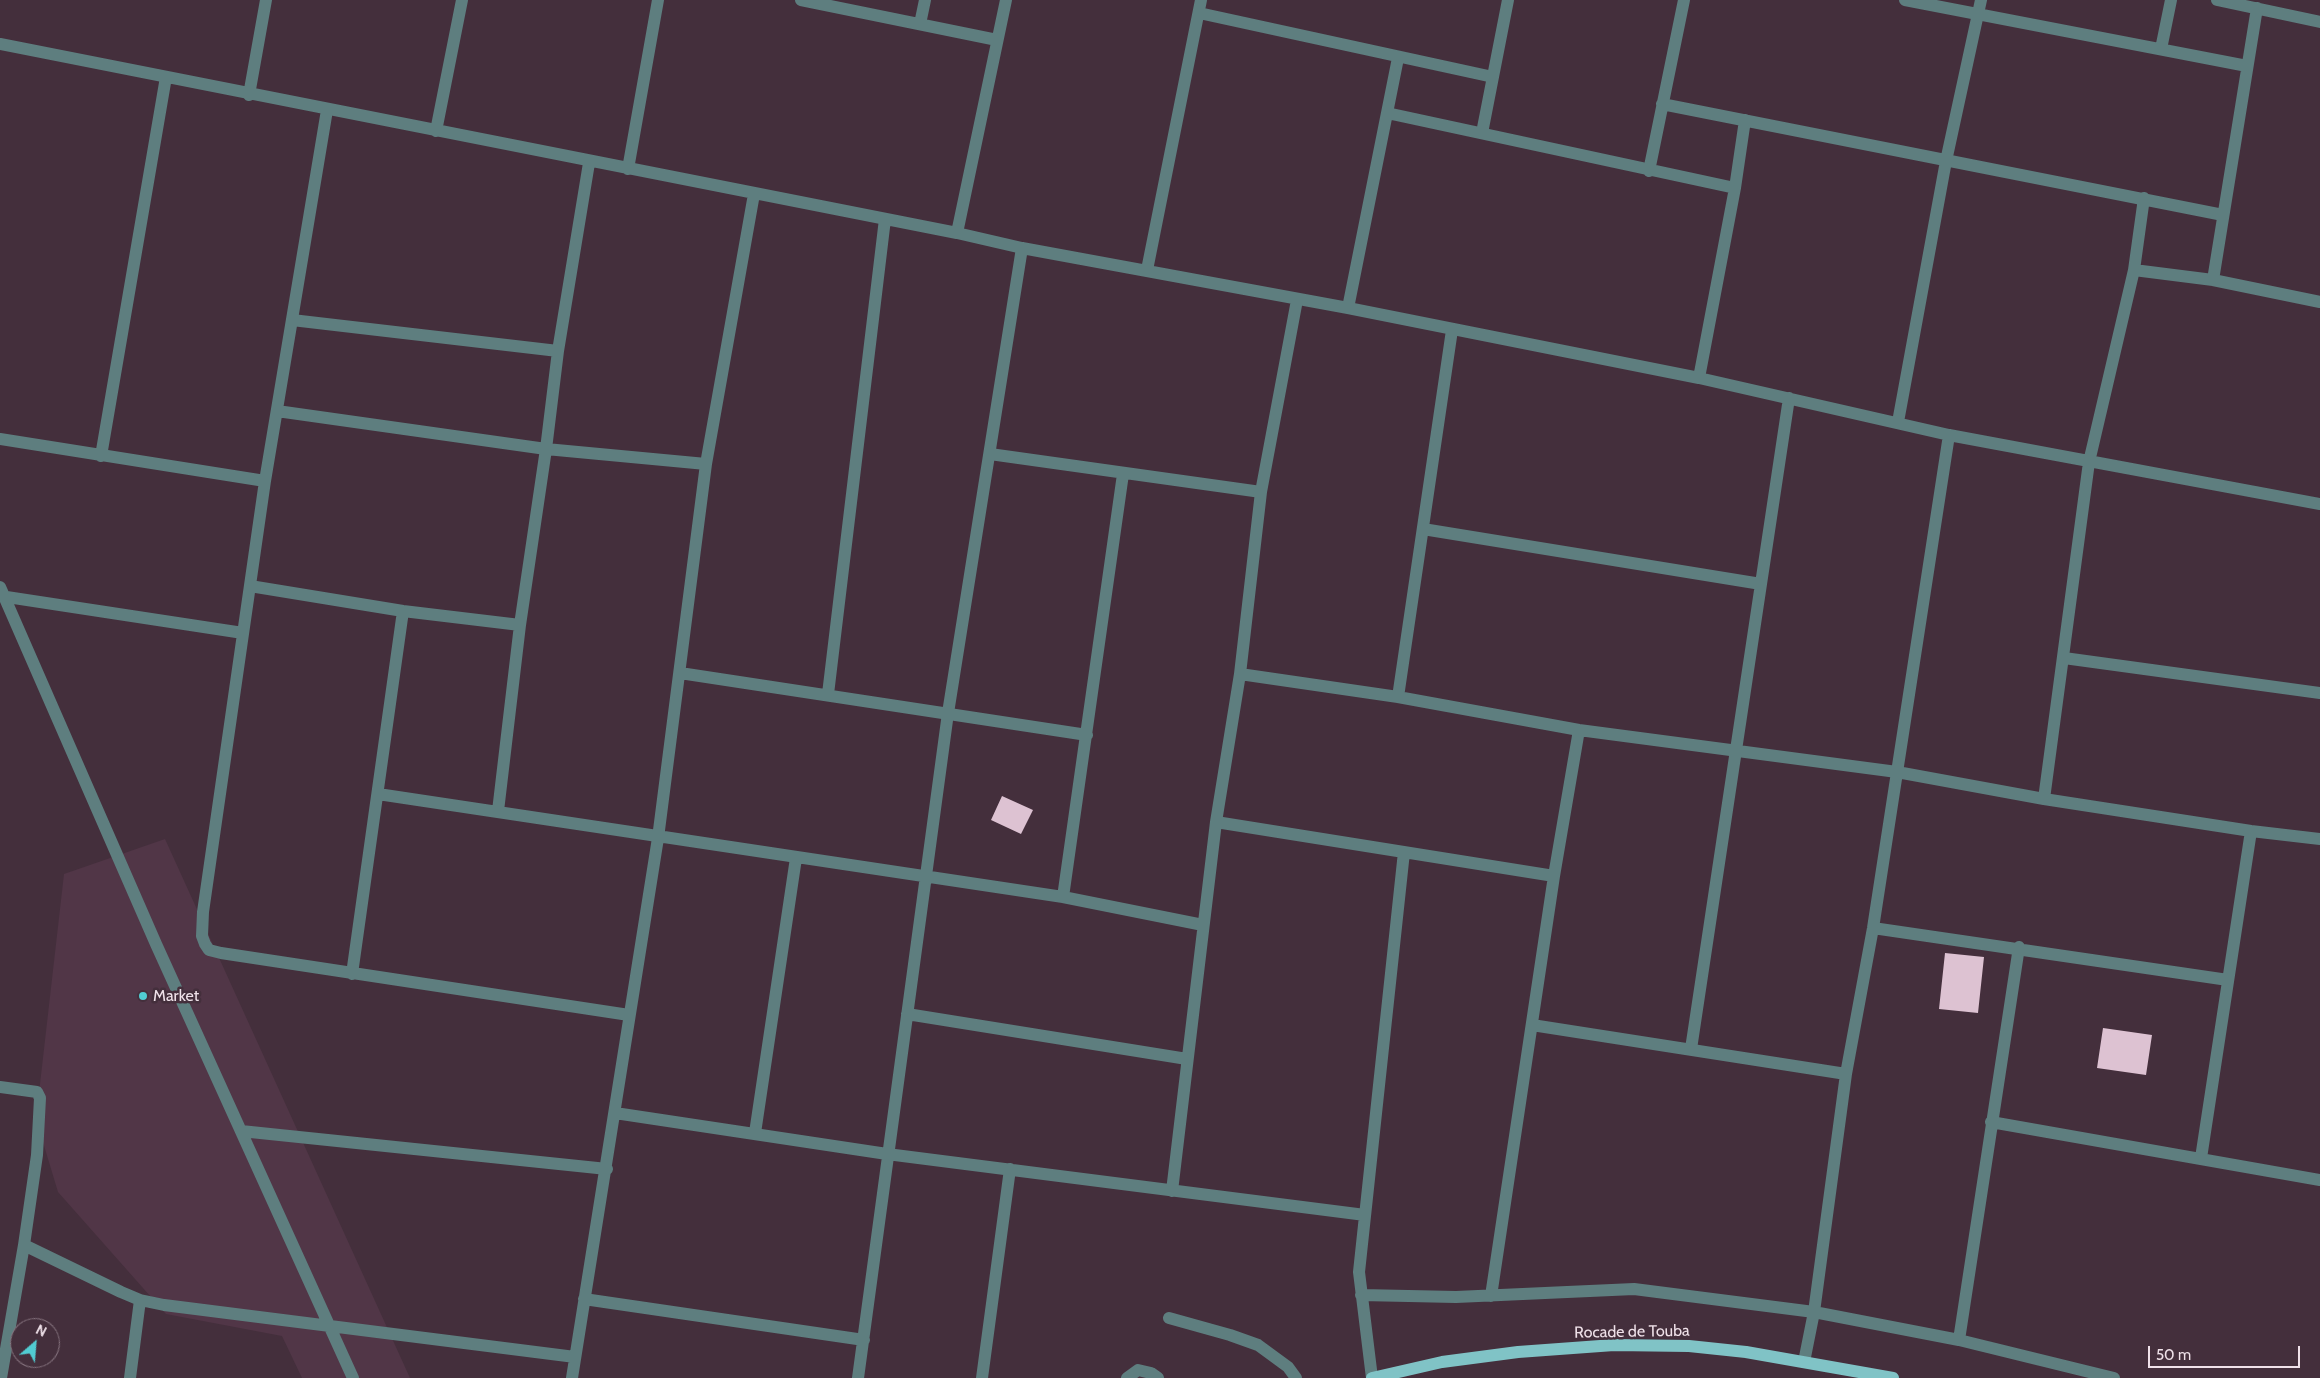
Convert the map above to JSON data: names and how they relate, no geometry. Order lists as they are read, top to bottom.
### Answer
{
  "streets": {
    "main road": ["Rocade de Touba"]
  },
  "places": ["Market"],
  "scale_bar": "50 m",
  "north": "top right"
}
